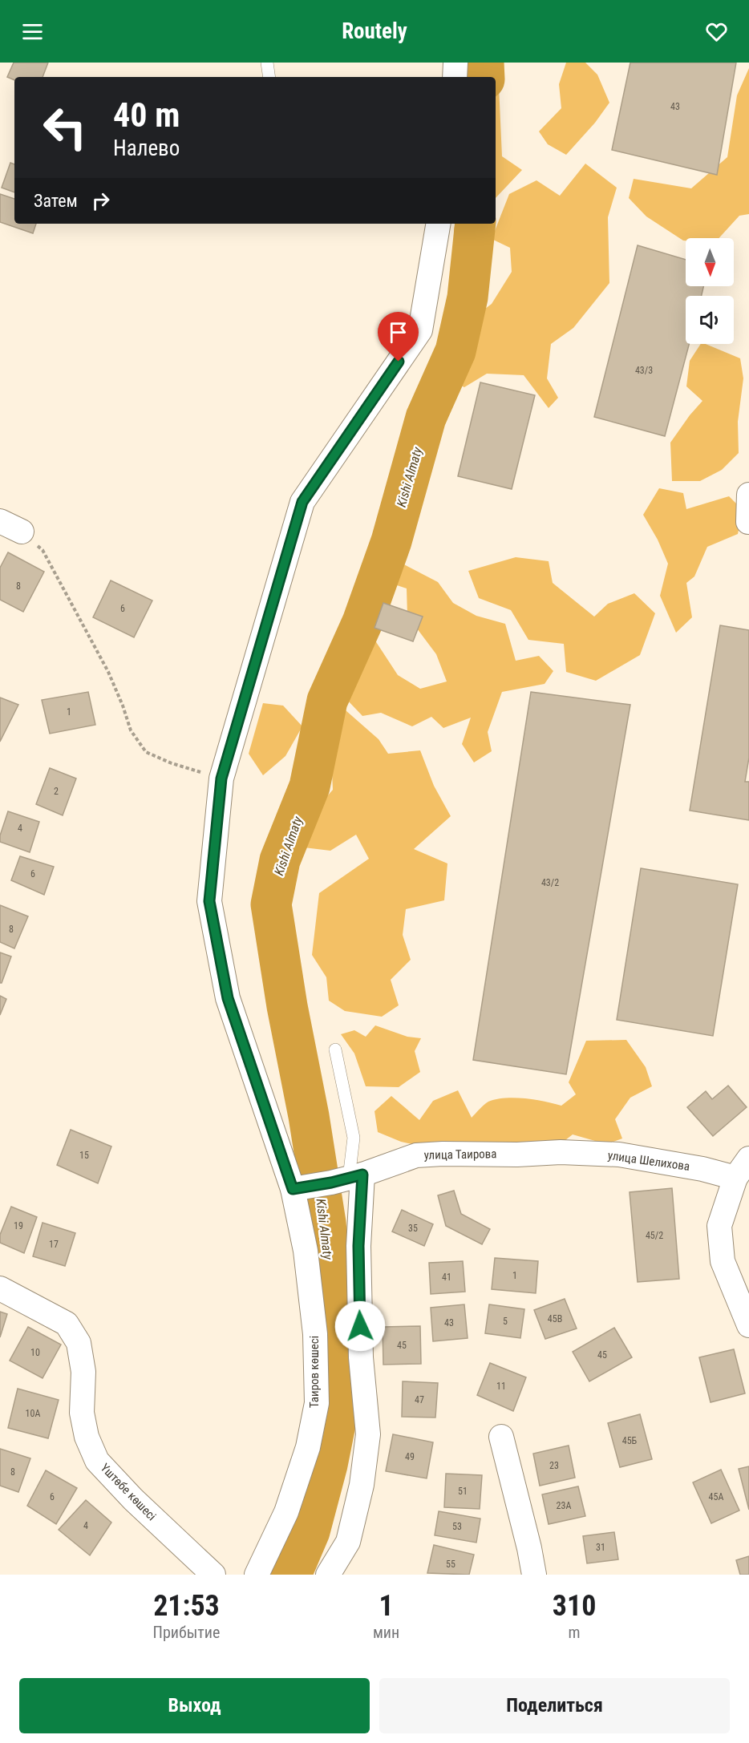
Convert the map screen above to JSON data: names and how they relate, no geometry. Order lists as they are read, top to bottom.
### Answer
{
  "streets": {
    "street": [
      "улица Таирова",
      "улица Шелихова",
      "Таиров көшесі",
      "Үштөбе көшесі"
    ]
  },
  "crossings": [
    ["улица Таирова", "улица Шелихова"],
    ["улица Таирова", "Таиров көшесі"]
  ],
  "water": ["Kіshі Almaty"],
  "house_numbers": [
    "43",
    "43/3",
    "8",
    "6",
    "1",
    "2",
    "4",
    "6",
    "43/2",
    "8",
    "15",
    "19",
    "35",
    "45/2",
    "17",
    "1",
    "41",
    "45В",
    "5",
    "43",
    "45",
    "10",
    "45",
    "11",
    "47",
    "10А",
    "45Б",
    "49",
    "23",
    "8",
    "51",
    "6",
    "45А",
    "23А",
    "4",
    "53",
    "31",
    "55"
  ],
  "north": "bottom",
  "page": {
    "header": "Routely",
    "turn": ["40 m", "Налево"],
    "then": "Затем",
    "eta": [
      "21:53",
      "Прибытие",
      "1",
      "мин",
      "310",
      "m"
    ],
    "buttons": ["Выход", "Поделиться"]
  }
}
